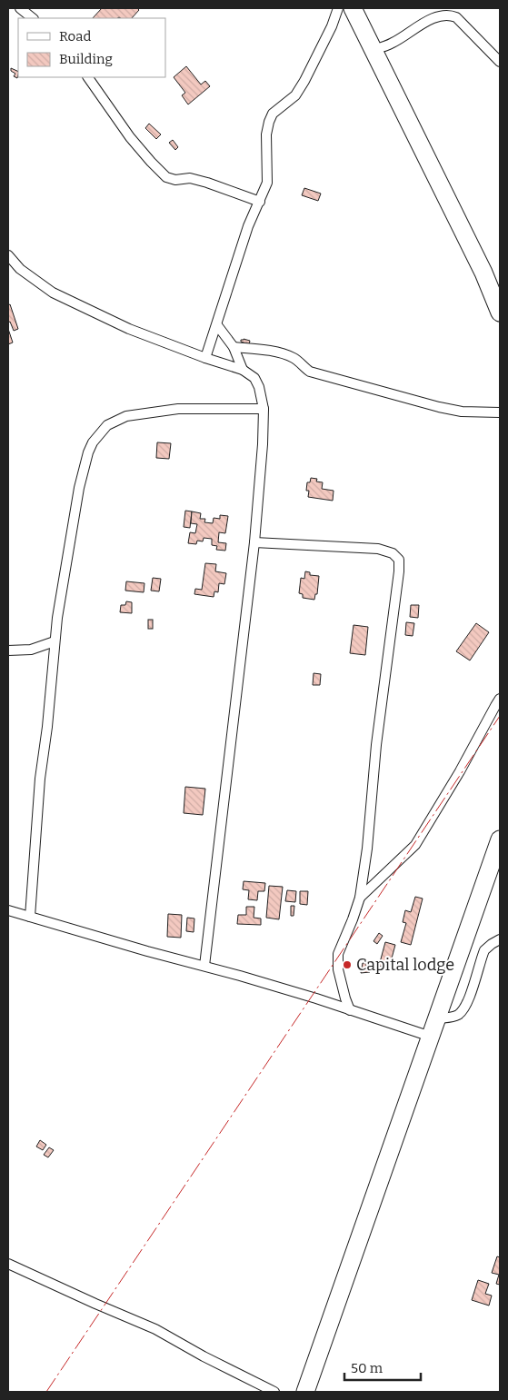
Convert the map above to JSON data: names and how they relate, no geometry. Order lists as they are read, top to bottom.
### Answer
{
  "places": ["Capital lodge"],
  "legend": ["Road", "Building"],
  "scale_bar": "50 m"
}
